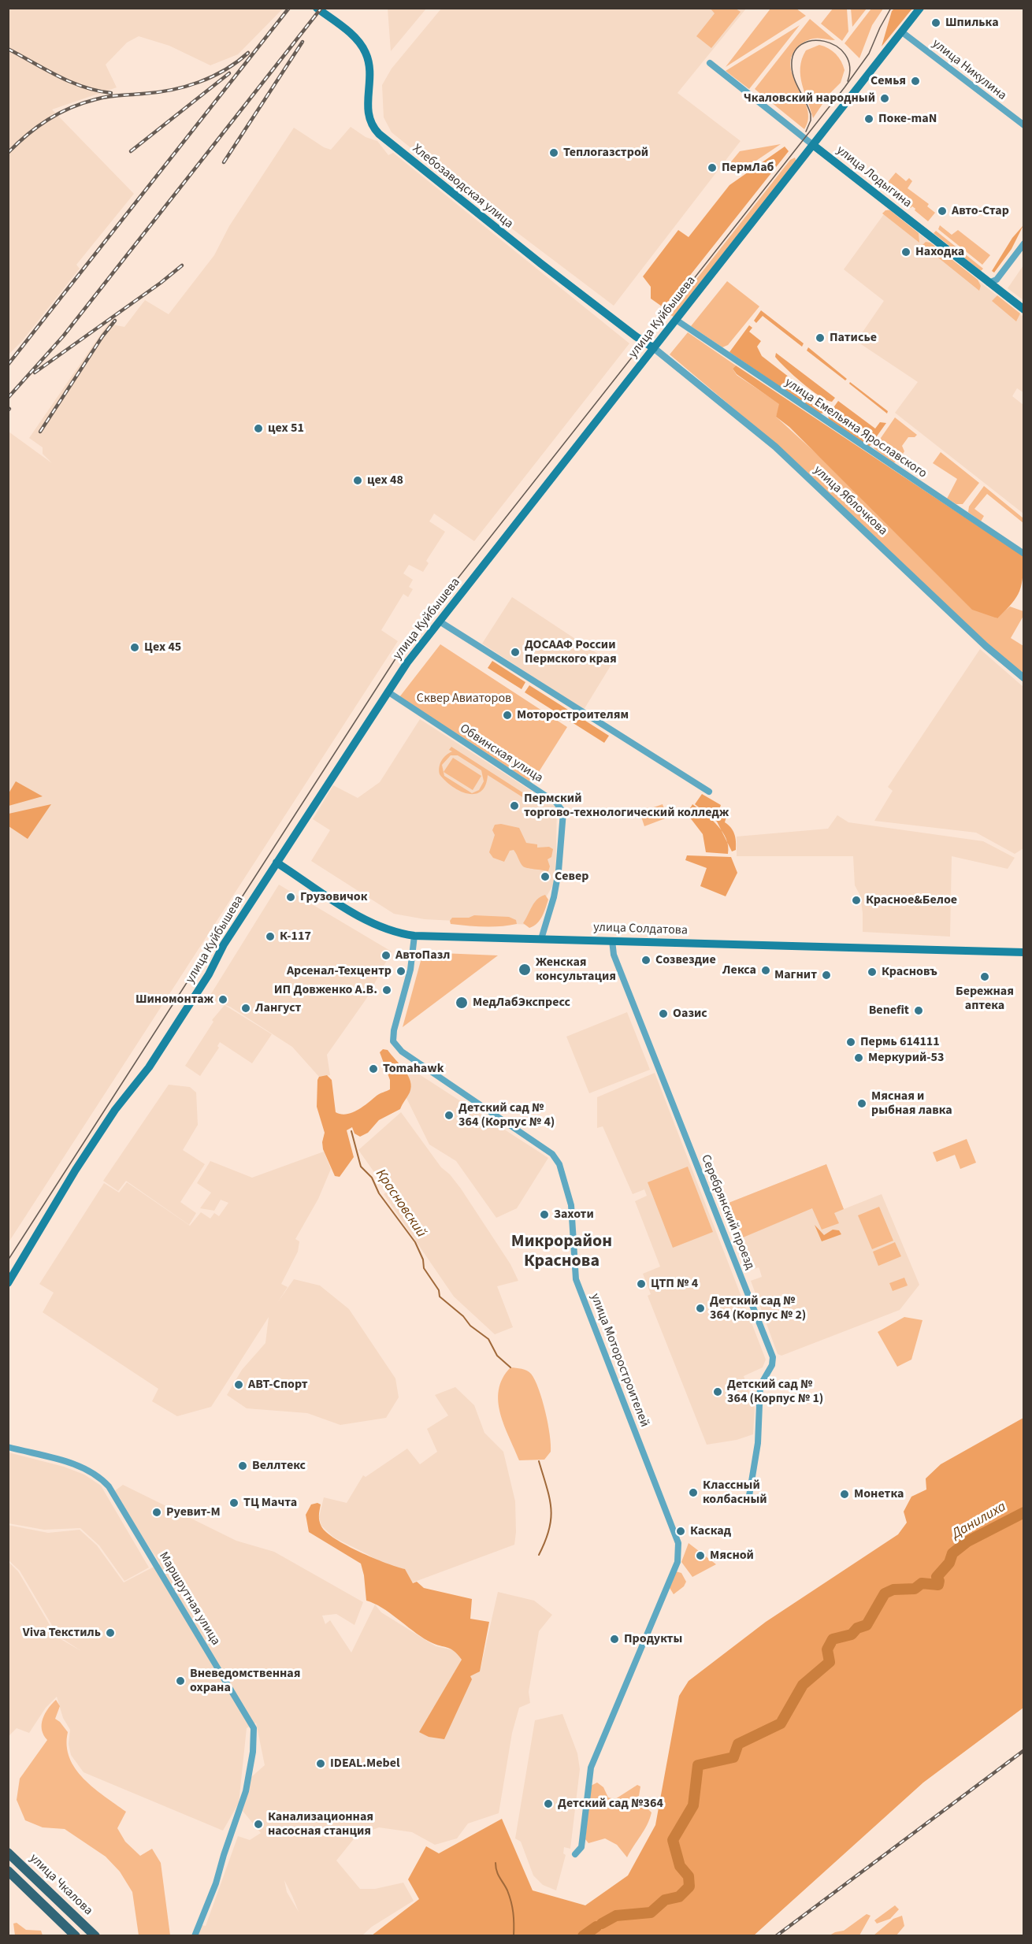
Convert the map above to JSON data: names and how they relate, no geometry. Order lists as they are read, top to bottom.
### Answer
{
  "streets": {
    "main road": [
      "улица Лодыгина",
      "Хлебозаводская улица",
      "улица Куйбышева",
      "улица Солдатова",
      "улица Чкалова"
    ],
    "street": [
      "улица Никулина",
      "улица Емельяна Ярославского",
      "улица Яблочкова",
      "Обвинская улица",
      "Серебрянский проезд",
      "улица Моторостроителей",
      "Маршрутная улица"
    ]
  },
  "crossings": [
    ["улица Никулина", "улица Куйбышева"],
    ["улица Лодыгина", "улица Куйбышева"],
    ["Хлебозаводская улица", "улица Куйбышева"],
    ["Хлебозаводская улица", "улица Яблочкова"],
    ["улица Куйбышева", "улица Емельяна Ярославского"],
    ["улица Куйбышева", "улица Яблочкова"],
    ["улица Куйбышева", "Обвинская улица"],
    ["улица Куйбышева", "улица Солдатова"],
    ["Обвинская улица", "улица Солдатова"],
    ["улица Солдатова", "Серебрянский проезд"],
    ["улица Солдатова", "улица Моторостроителей"]
  ],
  "districts": ["Микрорайон Краснова"],
  "water": ["Красновский", "Данилиха"],
  "parks": ["Сквер Авиаторов"],
  "places": [
    "Шпилька",
    "Семья",
    "Чкаловский народный",
    "Поке-maN",
    "Теплогазстрой",
    "ПермЛаб",
    "Авто-Стар",
    "Находка",
    "Патисье",
    "цех 51",
    "цех 48",
    "Цех 45",
    "ДОСААФ России Пермского края",
    "Моторостроителям",
    "Пермский торгово-технологический колледж",
    "Север",
    "Грузовичок",
    "Красное&Белое",
    "К-117",
    "АвтоПазл",
    "Созвездие",
    "Женская консультация",
    "Лекса",
    "Арсенал-Техцентр",
    "Красновъ",
    "Магнит",
    "Бережная аптека",
    "ИП Довженко А.В.",
    "Шиномонтаж",
    "МедЛабЭкспресс",
    "Лангуст",
    "Benefit",
    "Оазис",
    "Пермь 614111",
    "Меркурий-53",
    "Tomahawk",
    "Мясная и рыбная лавка",
    "Детский сад № 364 (Корпус № 4)",
    "Захоти",
    "ЦТП № 4",
    "Детский сад № 364 (Корпус № 2)",
    "АВТ-Спорт",
    "Детский сад № 364 (Корпус № 1)",
    "Веллтекс",
    "Классный колбасный",
    "Монетка",
    "ТЦ Мачта",
    "Руевит-М",
    "Каскад",
    "Мясной",
    "Viva Текстиль",
    "Продукты",
    "Вневедомственная охрана",
    "IDEAL.Mebel",
    "Детский сад №364",
    "Канализационная насосная станция"
  ]
}
